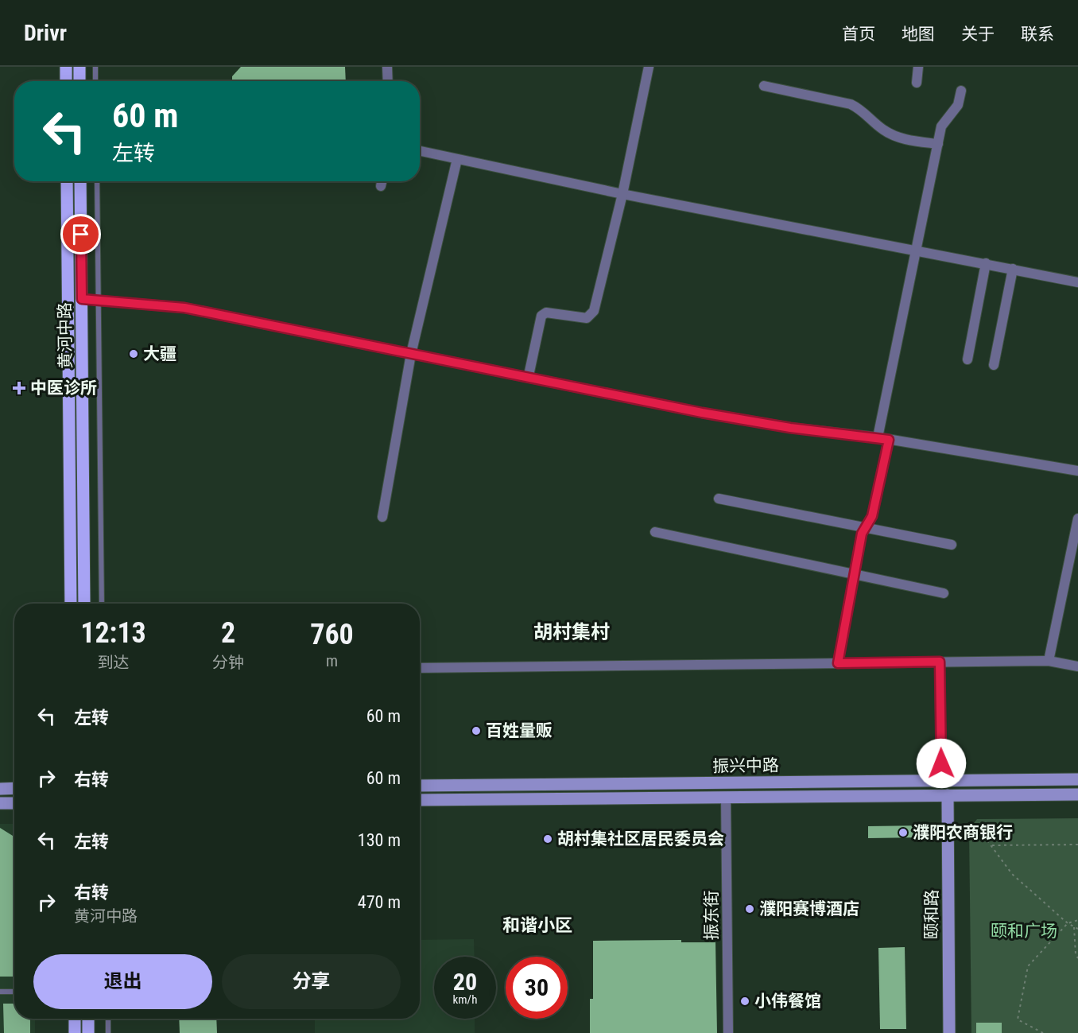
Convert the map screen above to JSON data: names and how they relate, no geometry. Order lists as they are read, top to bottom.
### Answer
{
  "streets": {
    "main road": ["黄河中路"],
    "street": ["振兴中路", "颐和路", "振东街"]
  },
  "crossings": [
    ["振兴中路", "颐和路"],
    ["振兴中路", "振东街"]
  ],
  "districts": ["胡村集村", "和谐小区"],
  "parks": ["颐和广场"],
  "places": {
    "other": [
      "大疆",
      "百姓量贩",
      "濮阳农商银行",
      "胡村集社区居民委员会",
      "濮阳赛博酒店",
      "小伟餐馆"
    ],
    "health": ["中医诊所"]
  },
  "page": {
    "header": "Drivr",
    "nav": [
      "首页",
      "地图",
      "关于",
      "联系"
    ],
    "turn": ["60 m", "左转"],
    "eta": [
      "12:13",
      "到达",
      "2",
      "分钟",
      "760",
      "m"
    ],
    "list": [
      {
        "name": "左转",
        "value": "60 m"
      },
      {
        "name": "右转",
        "value": "60 m"
      },
      {
        "name": "左转",
        "value": "130 m"
      },
      {
        "name": "右转",
        "note": "黄河中路",
        "value": "470 m"
      }
    ],
    "buttons": ["退出", "分享"],
    "speed": "20 km/h",
    "limit": "30"
  }
}
